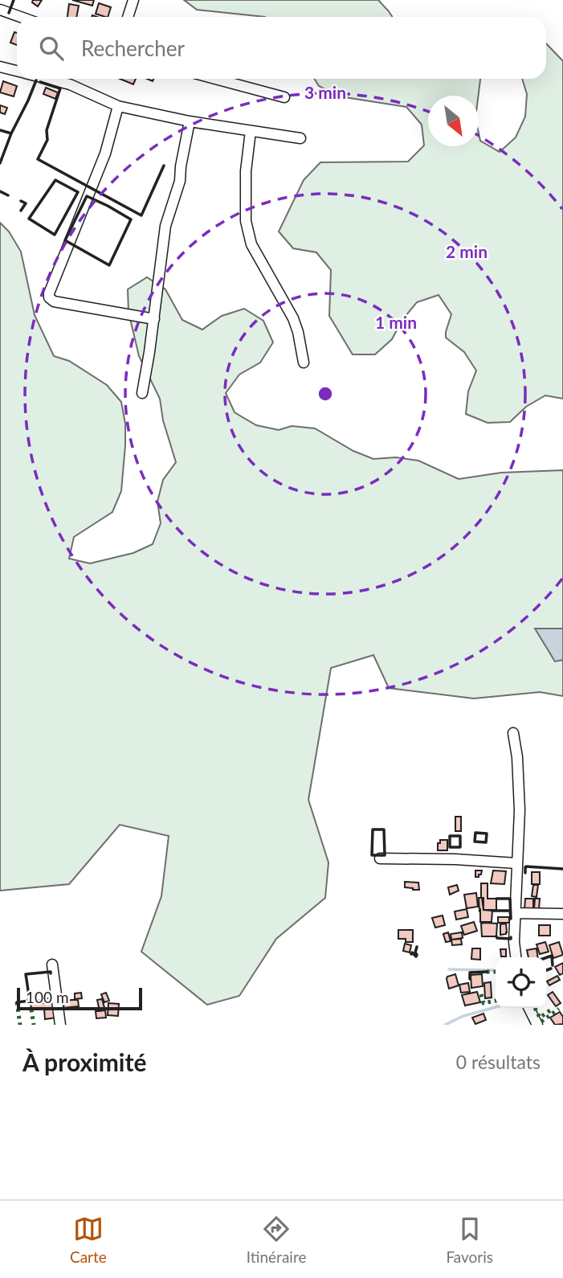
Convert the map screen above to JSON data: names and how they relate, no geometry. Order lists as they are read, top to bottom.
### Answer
{
  "scale_bar": "100 m",
  "north": "bottom right",
  "page": {
    "search": "Rechercher",
    "scale": "100 m",
    "heading": ["À proximité", "0 résultats"],
    "nav": ["Carte", "Itinéraire", "Favoris"]
  },
  "rings": ["3 min", "2 min", "1 min"]
}
